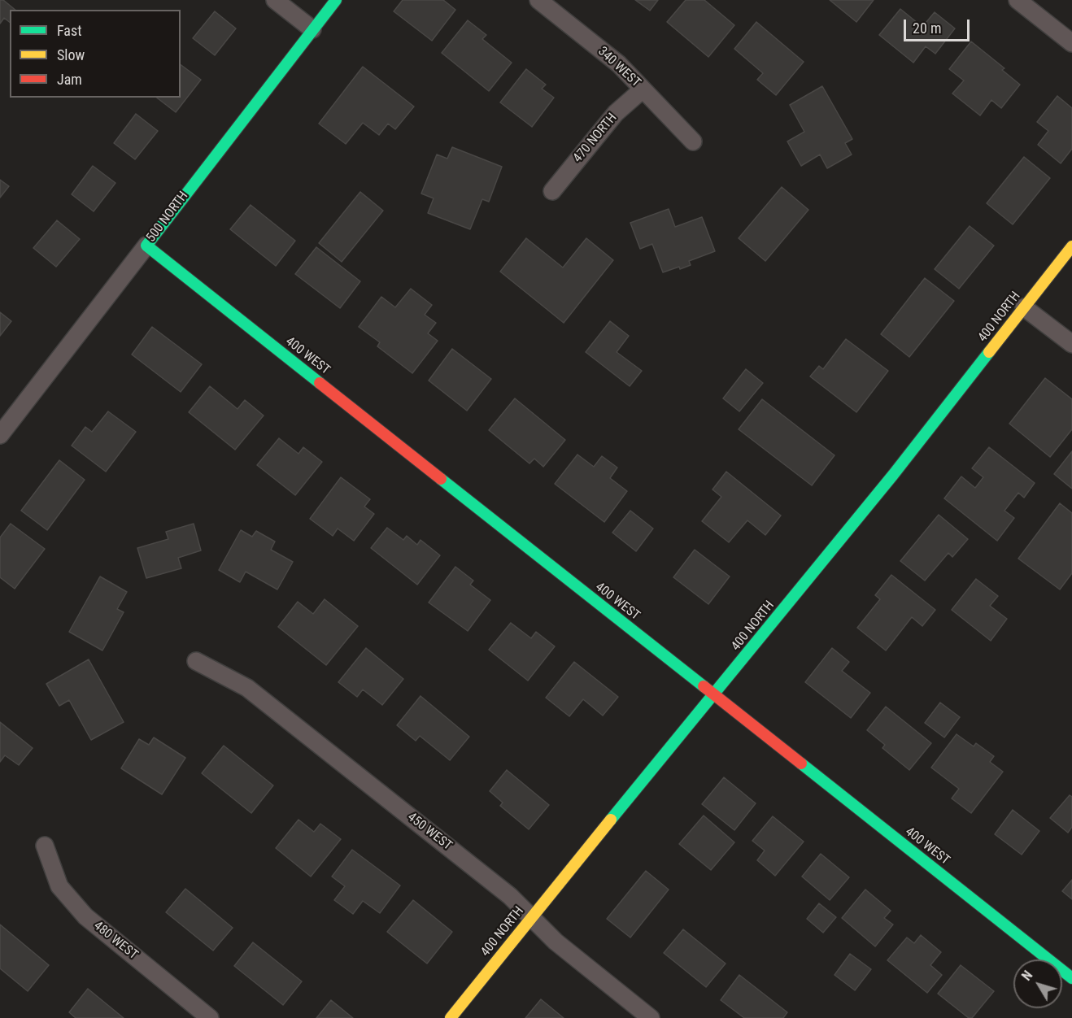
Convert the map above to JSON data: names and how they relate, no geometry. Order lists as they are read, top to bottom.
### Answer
{
  "streets": {
    "street": [
      "340 WEST",
      "470 NORTH",
      "500 NORTH",
      "400 NORTH",
      "400 WEST",
      "450 WEST",
      "480 WEST"
    ]
  },
  "crossings": [
    ["340 WEST", "470 NORTH"],
    ["500 NORTH", "400 WEST"],
    ["400 NORTH", "400 WEST"],
    ["400 NORTH", "450 WEST"]
  ],
  "legend": ["Fast", "Slow", "Jam"],
  "scale_bar": "20 m",
  "north": "top left"
}
